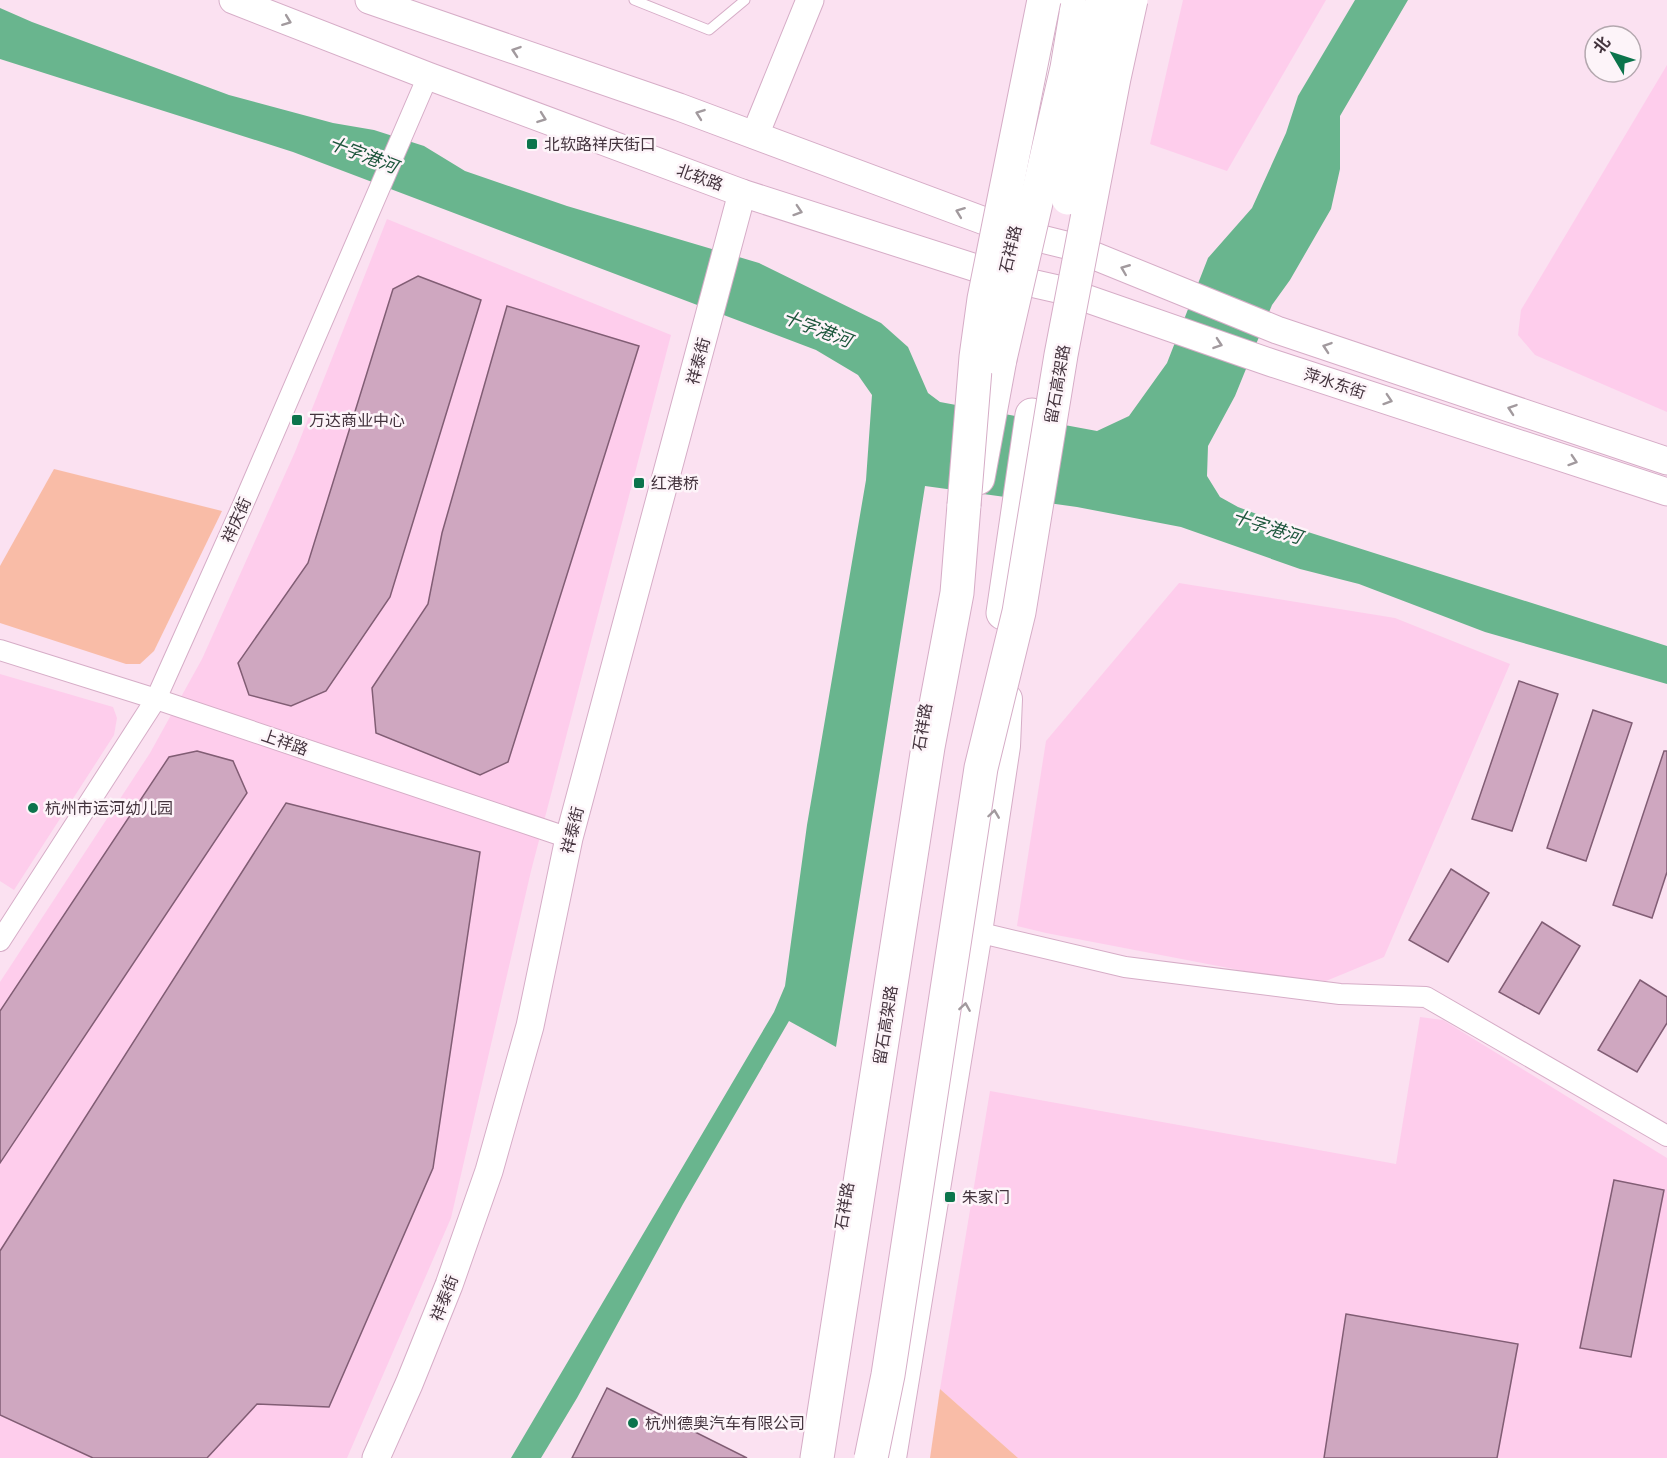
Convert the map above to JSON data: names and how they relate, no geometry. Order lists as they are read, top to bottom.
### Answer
{
  "streets": {
    "highway": ["留石高架路"],
    "main road": ["石祥路"],
    "street": [
      "北软路",
      "祥泰街",
      "萍水东街",
      "祥庆街",
      "上祥路"
    ]
  },
  "crossings": [
    ["北软路", "石祥路"],
    ["北软路", "祥泰街"],
    ["北软路", "萍水东街"],
    ["北软路", "祥庆街"],
    ["石祥路", "萍水东街"],
    ["祥泰街", "上祥路"],
    ["祥庆街", "上祥路"]
  ],
  "water": ["十字港河"],
  "places": {
    "transit": [
      "北软路祥庆街口",
      "万达商业中心",
      "红港桥",
      "朱家门"
    ],
    "other": ["杭州市运河幼儿园", "杭州德奥汽车有限公司"]
  },
  "north": "top left"
}
